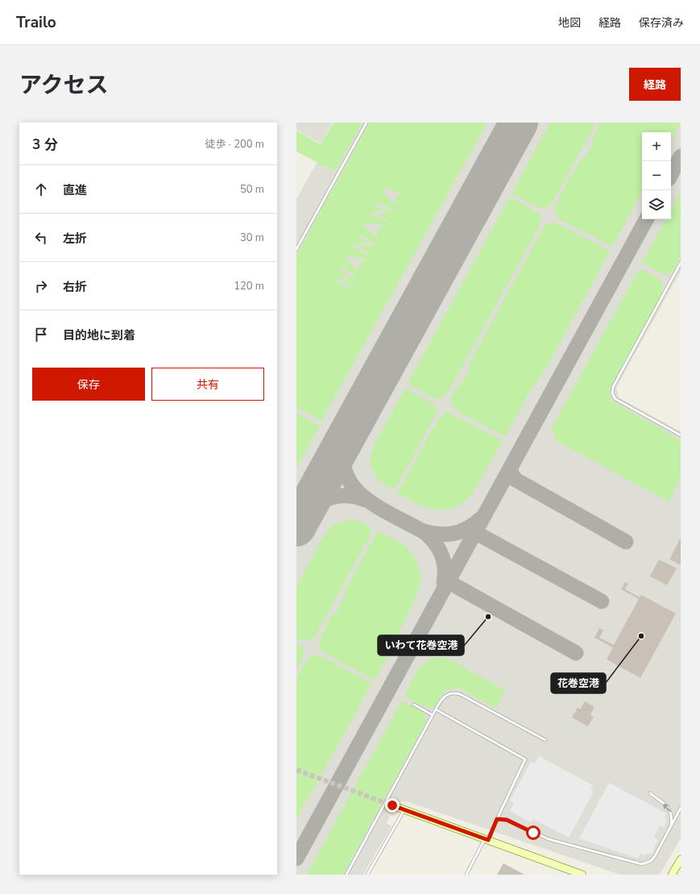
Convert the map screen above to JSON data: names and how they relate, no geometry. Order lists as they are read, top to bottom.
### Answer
{
  "places": ["いわて花巻空港", "花巻空港"],
  "page": {
    "header": "Trailo",
    "nav": ["地図", "経路", "保存済み"],
    "title": "アクセス",
    "buttons": [
      "経路",
      ["保存", "共有"]
    ],
    "heading": ["3 分", "徒歩 · 200 m"],
    "map_buttons": ["+", "−"],
    "list": [
      ["直進", "50 m"],
      ["左折", "30 m"],
      ["右折", "120 m"],
      "目的地に到着"
    ]
  }
}
